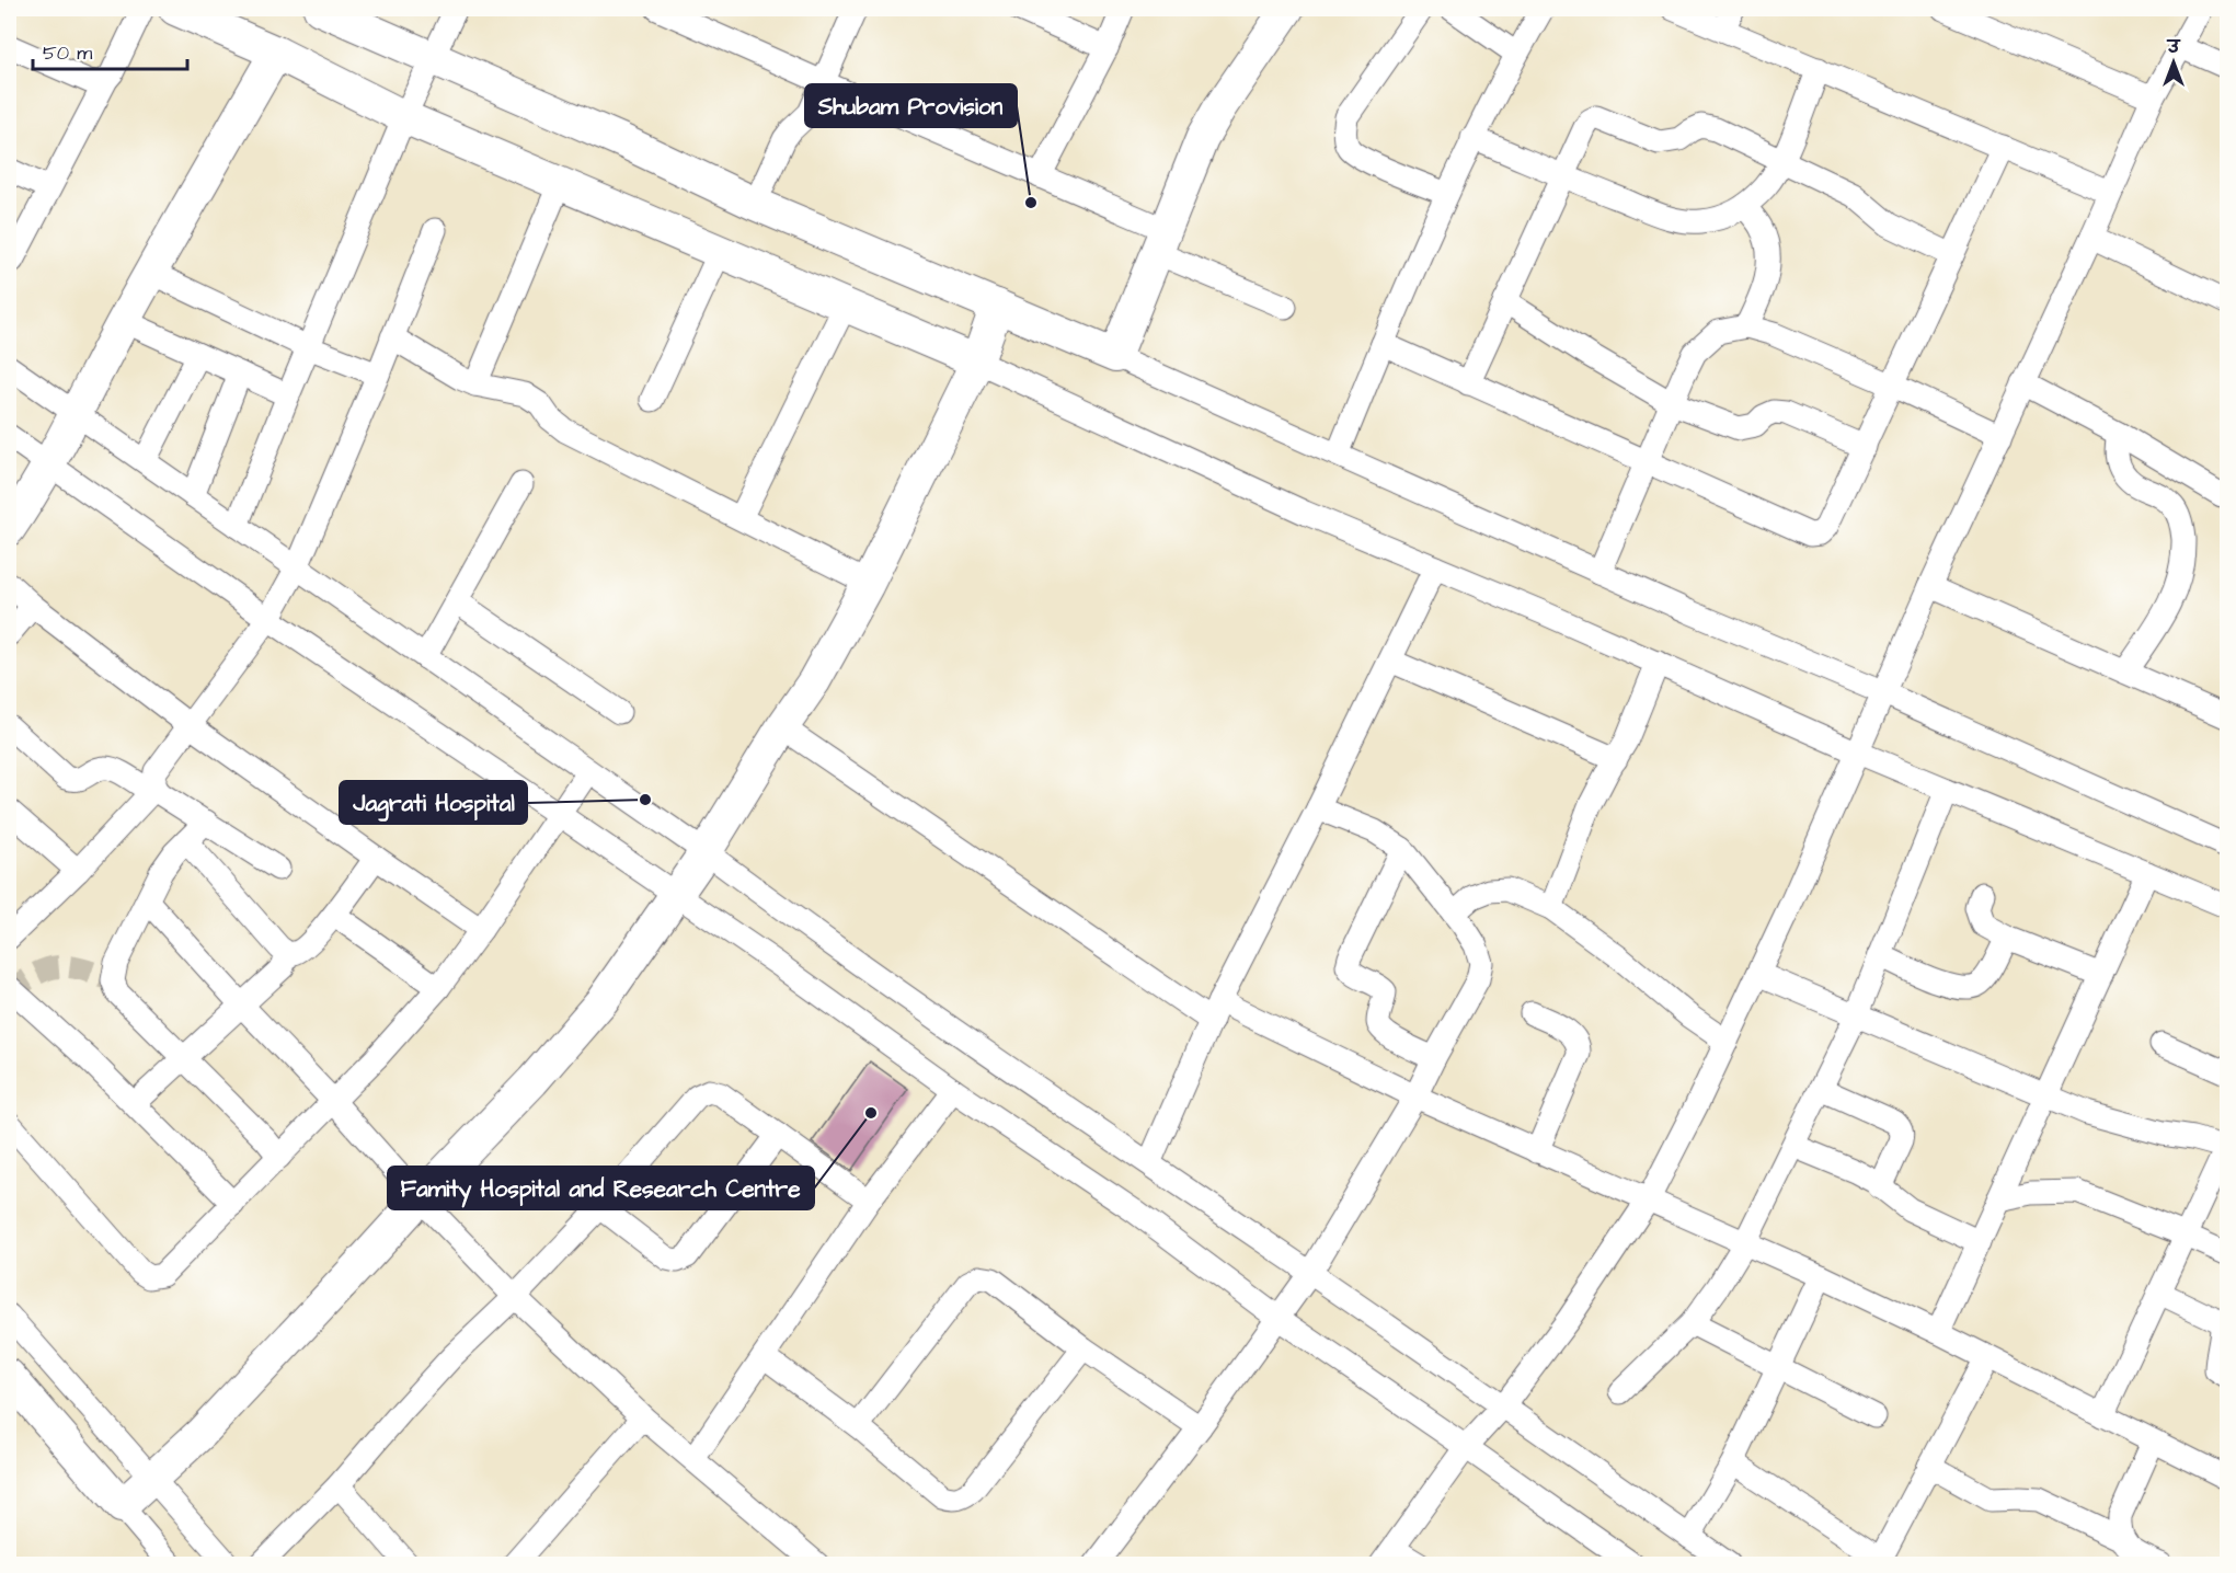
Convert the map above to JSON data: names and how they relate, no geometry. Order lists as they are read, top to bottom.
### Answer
{
  "places": ["Shubam Provision", "Jagrati Hospital", "Famity Hospital and Research Centre"],
  "scale_bar": "50 m",
  "north": "top"
}
